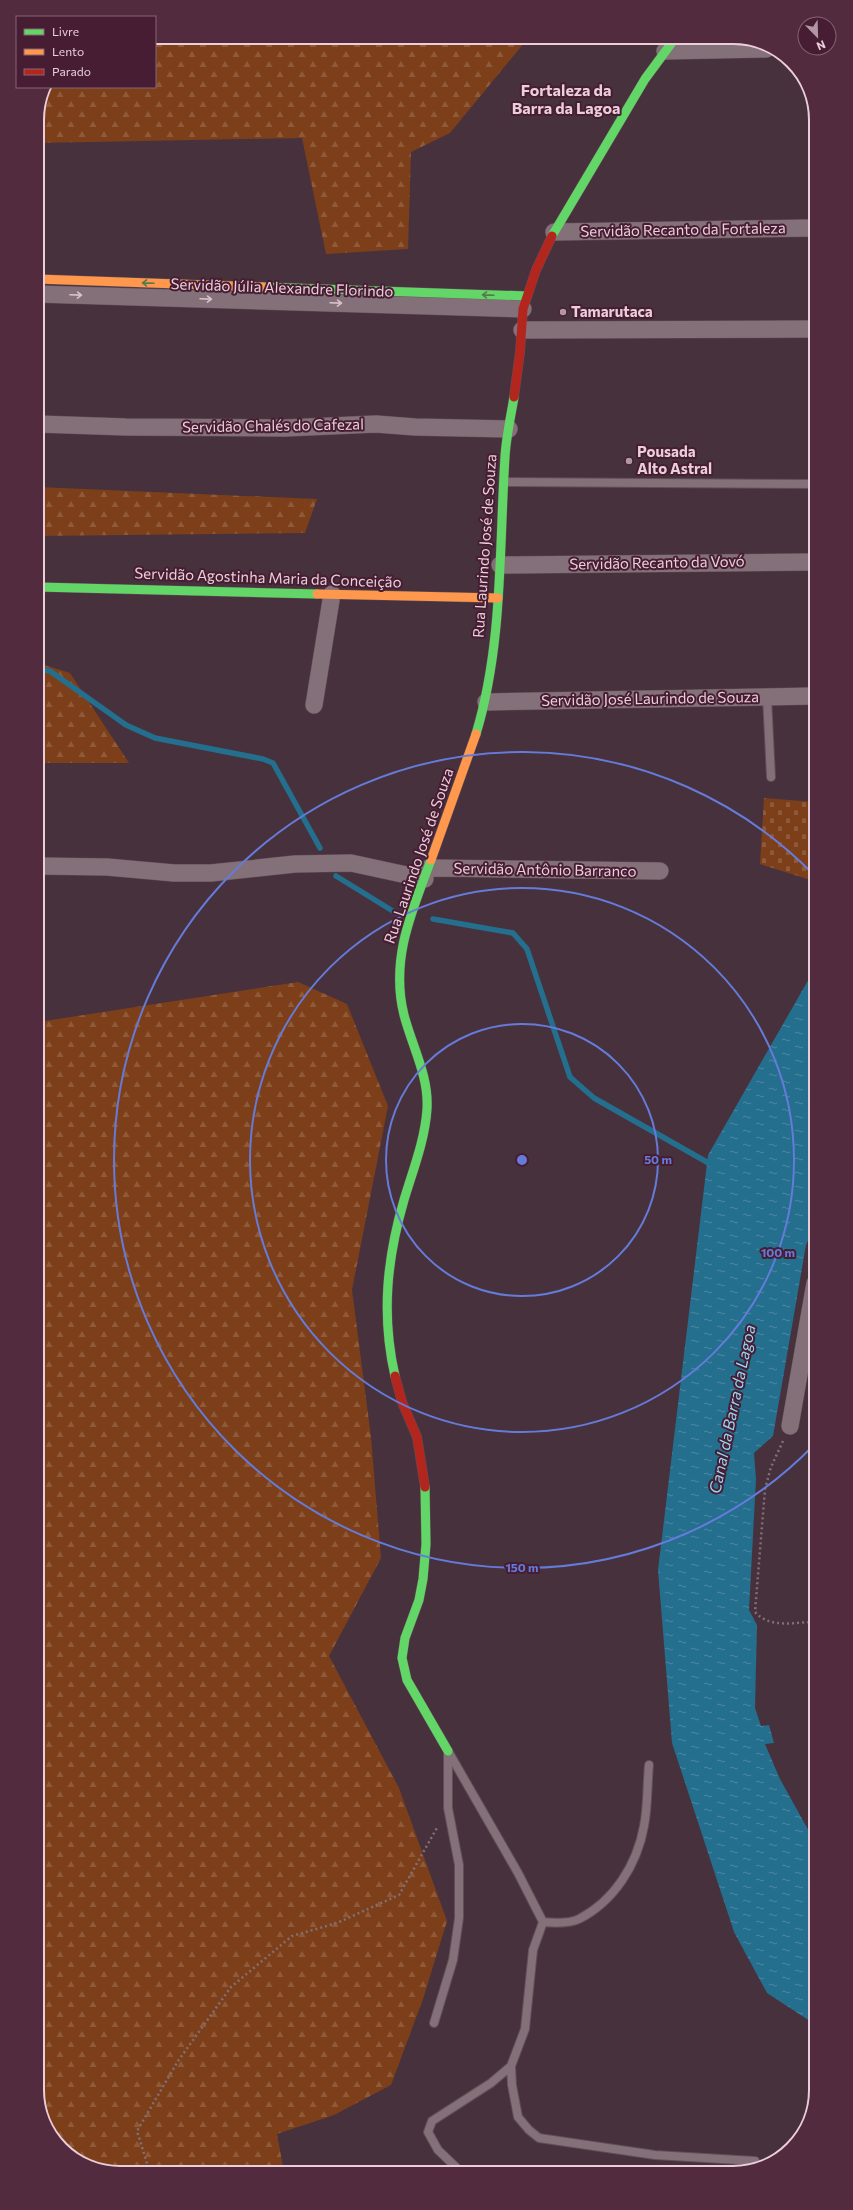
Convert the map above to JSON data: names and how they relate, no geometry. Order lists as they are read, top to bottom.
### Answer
{
  "streets": {
    "street": [
      "Servidão Recanto da Fortaleza",
      "Servidão Júlia Alexandre Florindo",
      "Servidão Chalés do Cafezal",
      "Rua Laurindo José de Souza",
      "Servidão Recanto da Vovó",
      "Servidão Agostinha Maria da Conceição",
      "Servidão José Laurindo de Souza",
      "Servidão Antônio Barranco"
    ]
  },
  "crossings": [
    ["Servidão Recanto da Fortaleza", "Rua Laurindo José de Souza"],
    ["Servidão Júlia Alexandre Florindo", "Rua Laurindo José de Souza"],
    ["Servidão Chalés do Cafezal", "Rua Laurindo José de Souza"],
    ["Rua Laurindo José de Souza", "Servidão Recanto da Vovó"],
    ["Rua Laurindo José de Souza", "Servidão Agostinha Maria da Conceição"],
    ["Rua Laurindo José de Souza", "Servidão José Laurindo de Souza"],
    ["Rua Laurindo José de Souza", "Servidão Antônio Barranco"]
  ],
  "districts": ["Fortaleza da Barra da Lagoa"],
  "water": ["Canal da Barra da Lagoa"],
  "places": ["Tamarutaca", "Pousada Alto Astral"],
  "legend": ["Livre", "Lento", "Parado"],
  "north": "bottom right",
  "rings": ["50 m", "100 m", "150 m"]
}
